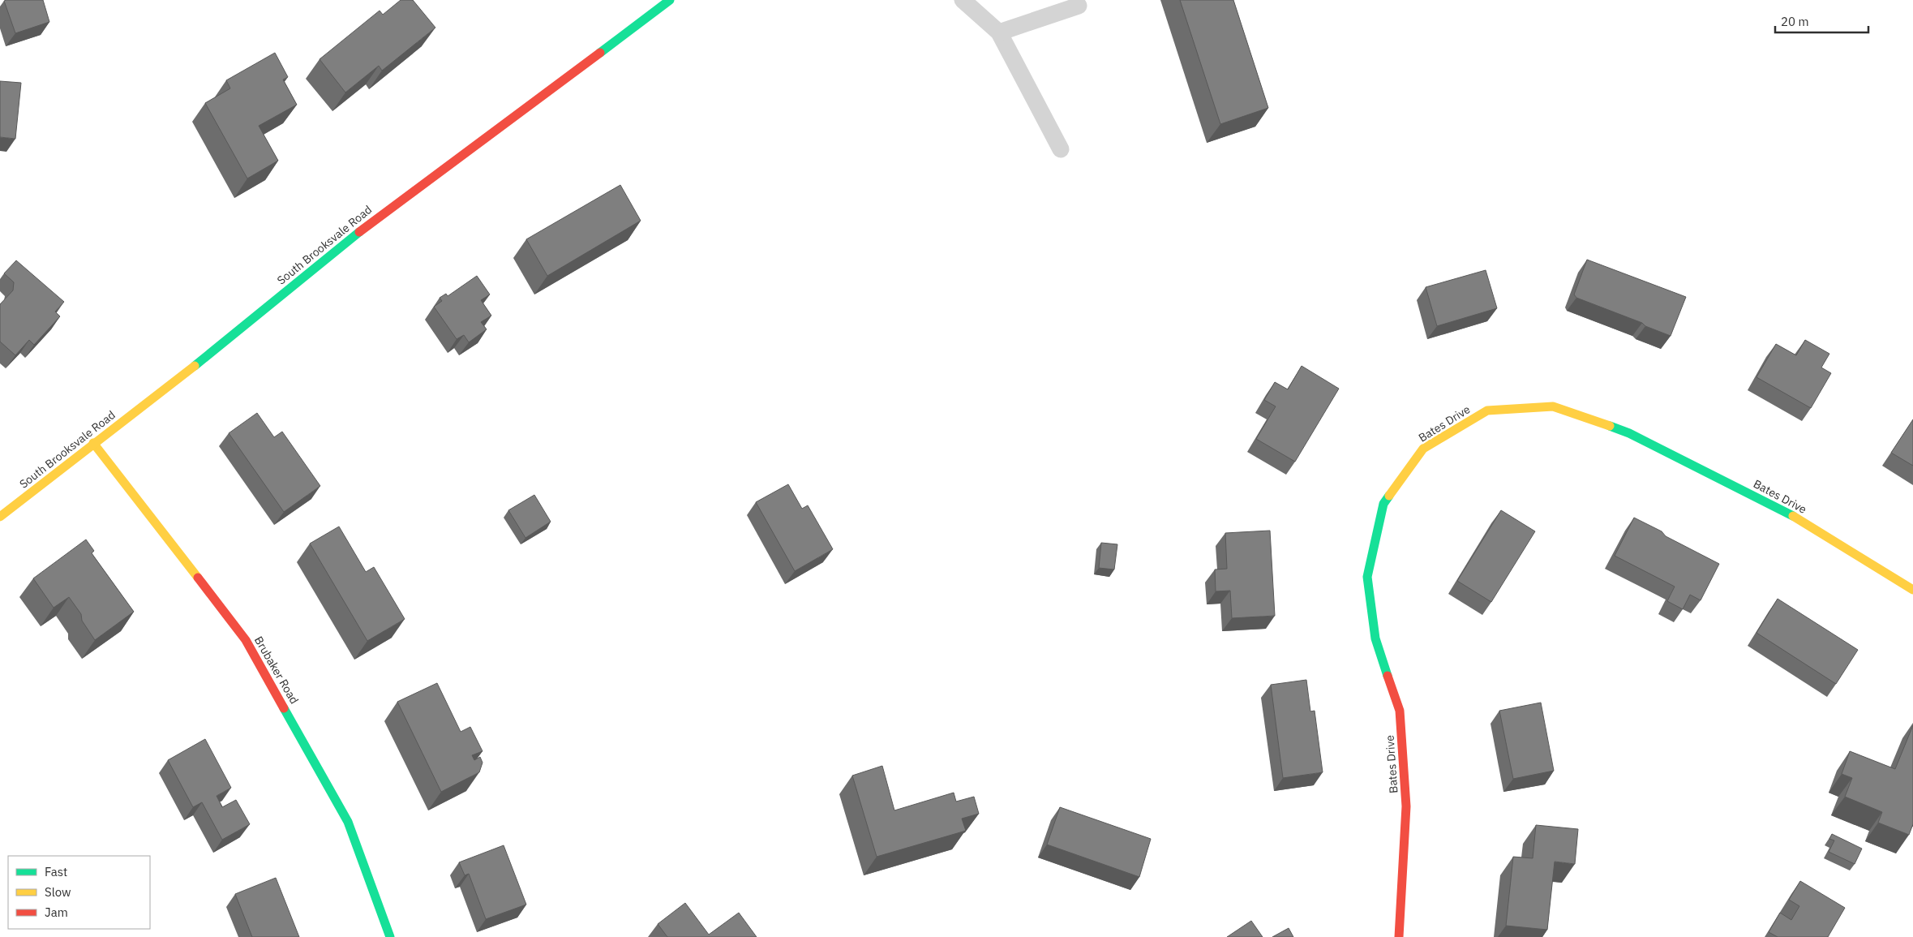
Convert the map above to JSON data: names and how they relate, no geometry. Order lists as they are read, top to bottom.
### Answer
{
  "streets": {
    "street": ["South Brooksvale Road", "Bates Drive", "Brubaker Road"]
  },
  "crossings": [
    ["South Brooksvale Road", "Brubaker Road"]
  ],
  "legend": ["Fast", "Slow", "Jam"],
  "scale_bar": "20 m"
}
